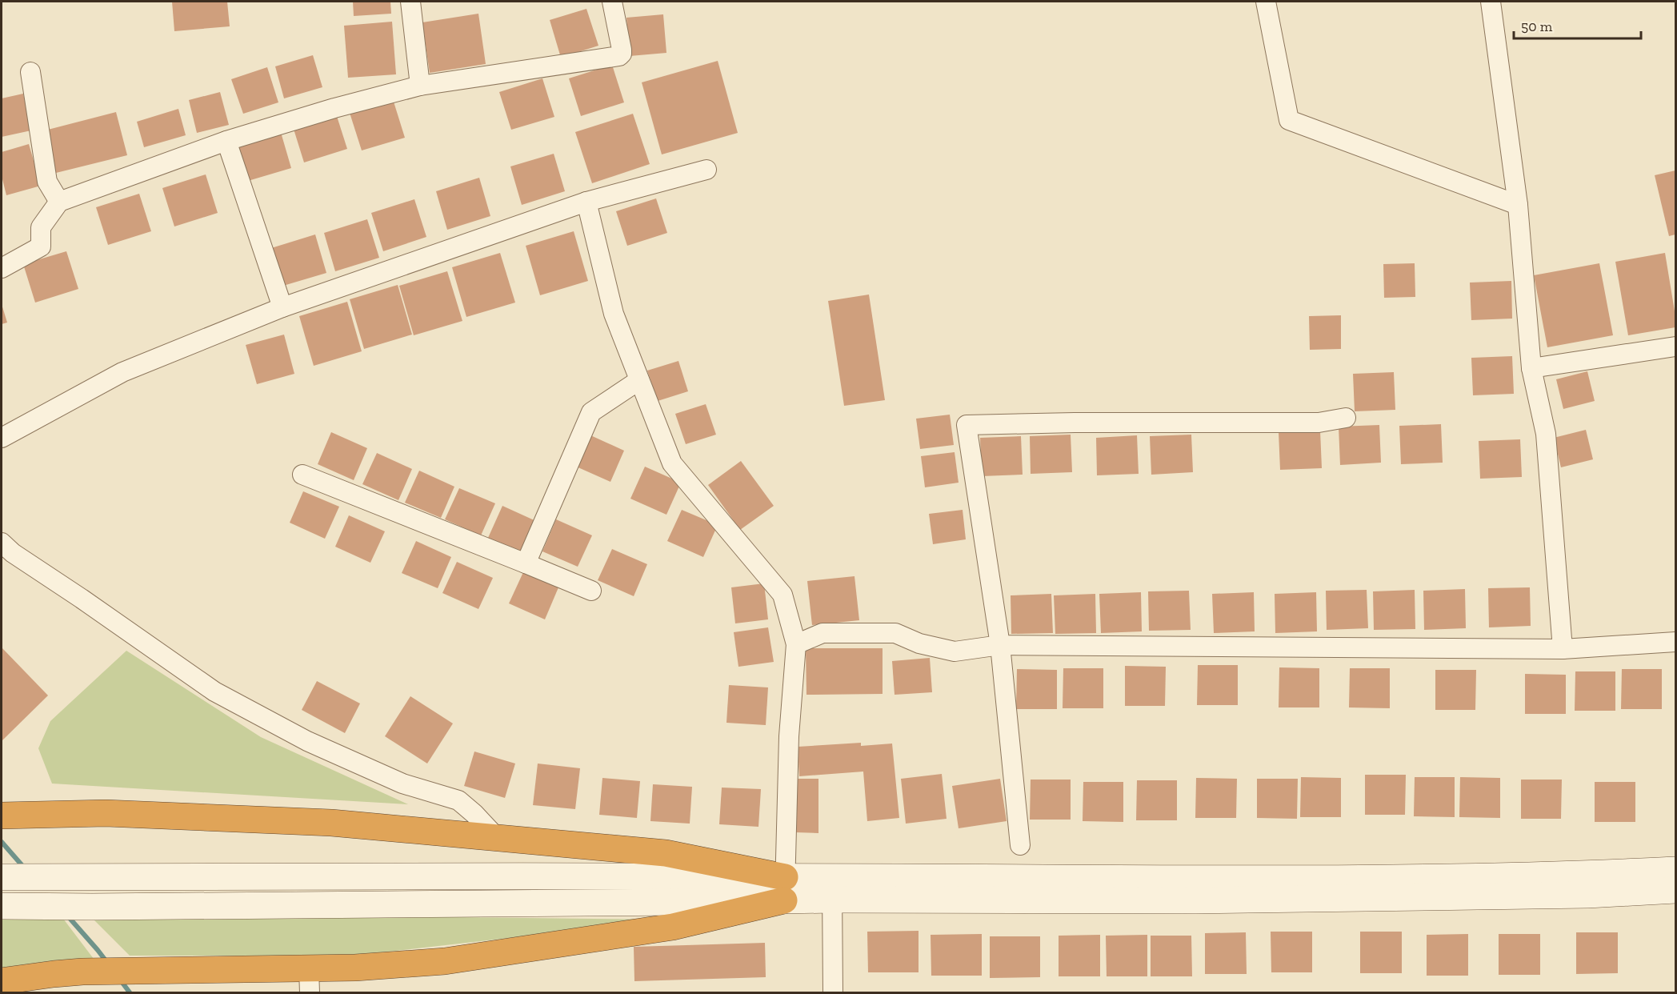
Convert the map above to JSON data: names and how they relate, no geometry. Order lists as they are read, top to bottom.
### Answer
{
  "scale_bar": "50 m"
}
